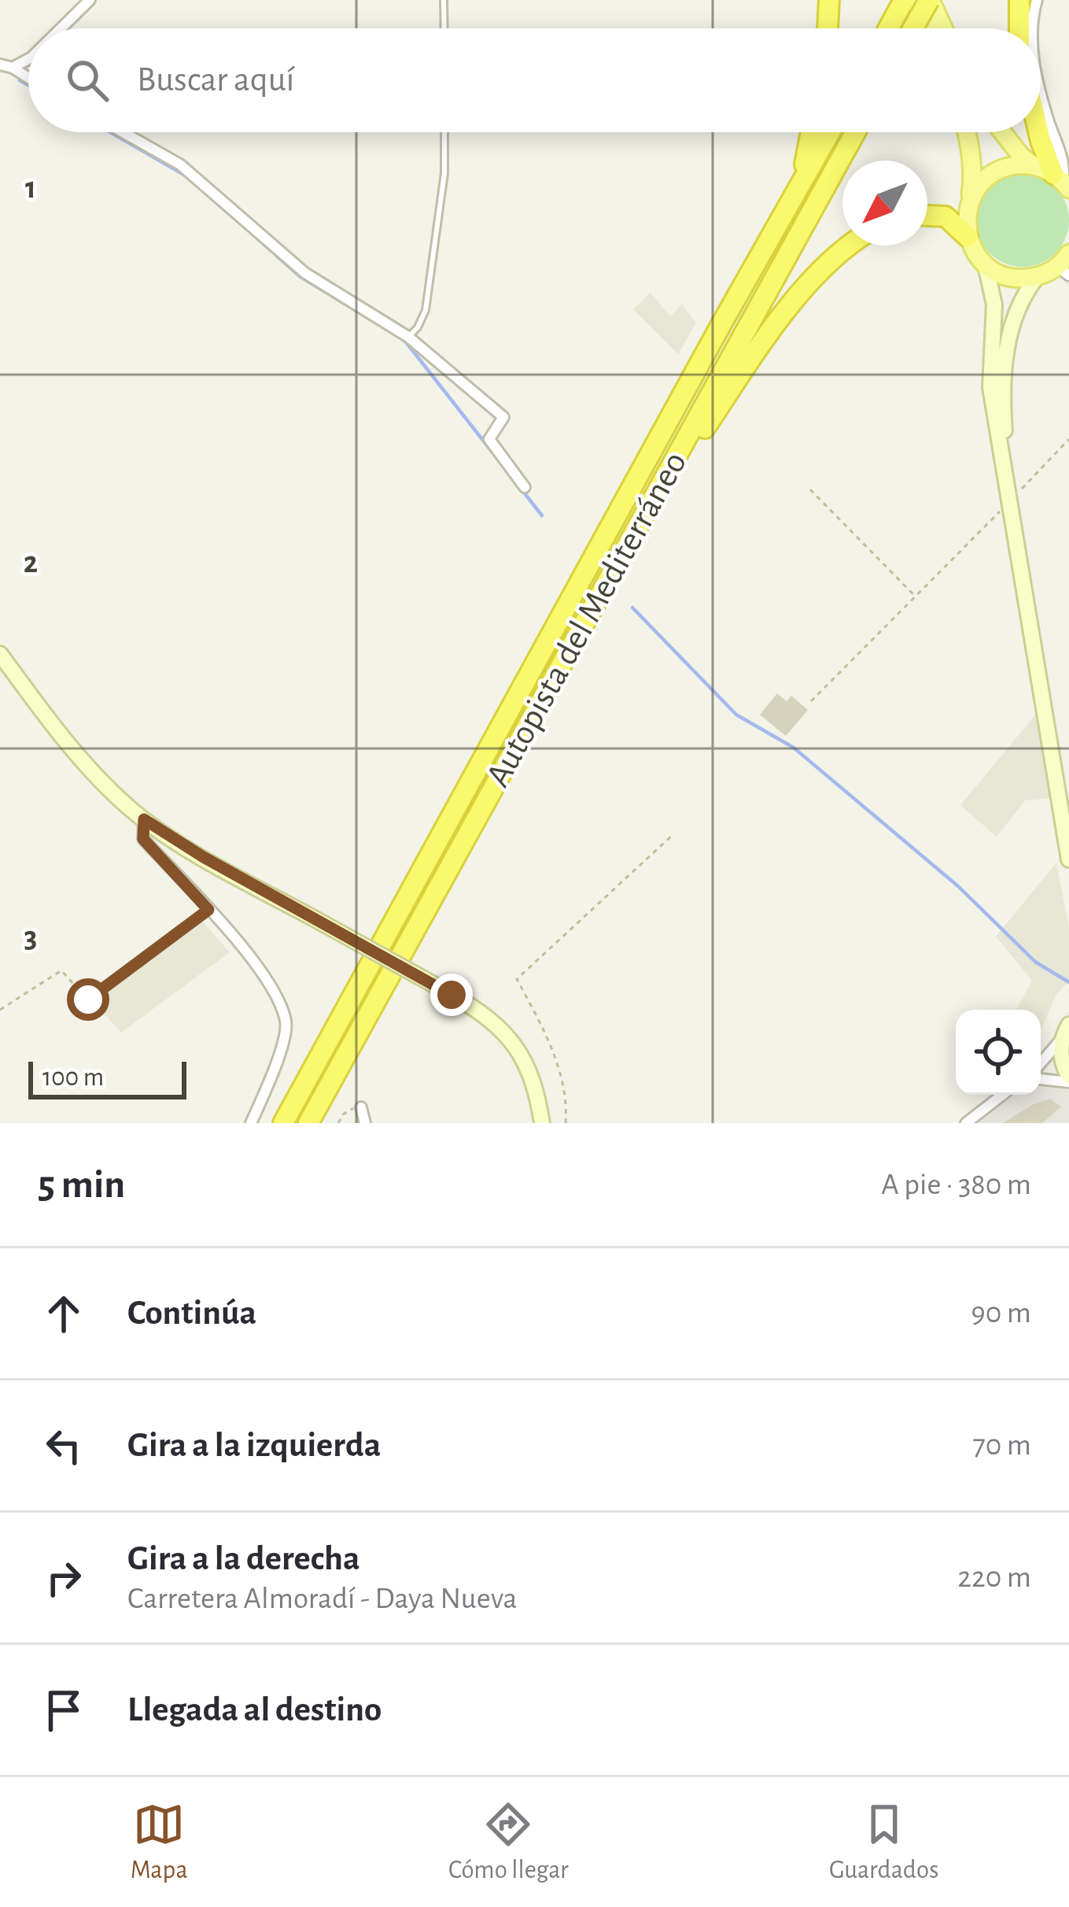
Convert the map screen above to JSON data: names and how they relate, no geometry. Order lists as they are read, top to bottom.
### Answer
{
  "streets": {
    "highway": ["Autopista del Mediterráneo"]
  },
  "scale_bar": "100 m",
  "north": "bottom left",
  "page": {
    "search": "Buscar aquí",
    "scale": "100 m",
    "heading": ["5 min", "A pie · 380 m"],
    "list": [
      ["Continúa", "90 m"],
      ["Gira a la izquierda", "70 m"],
      ["Gira a la derecha", "Carretera Almoradí - Daya Nueva", "220 m"],
      "Llegada al destino"
    ],
    "nav": ["Mapa", "Cómo llegar", "Guardados"]
  },
  "grid": {
    "rows": ["1", "2", "3"]
  }
}
